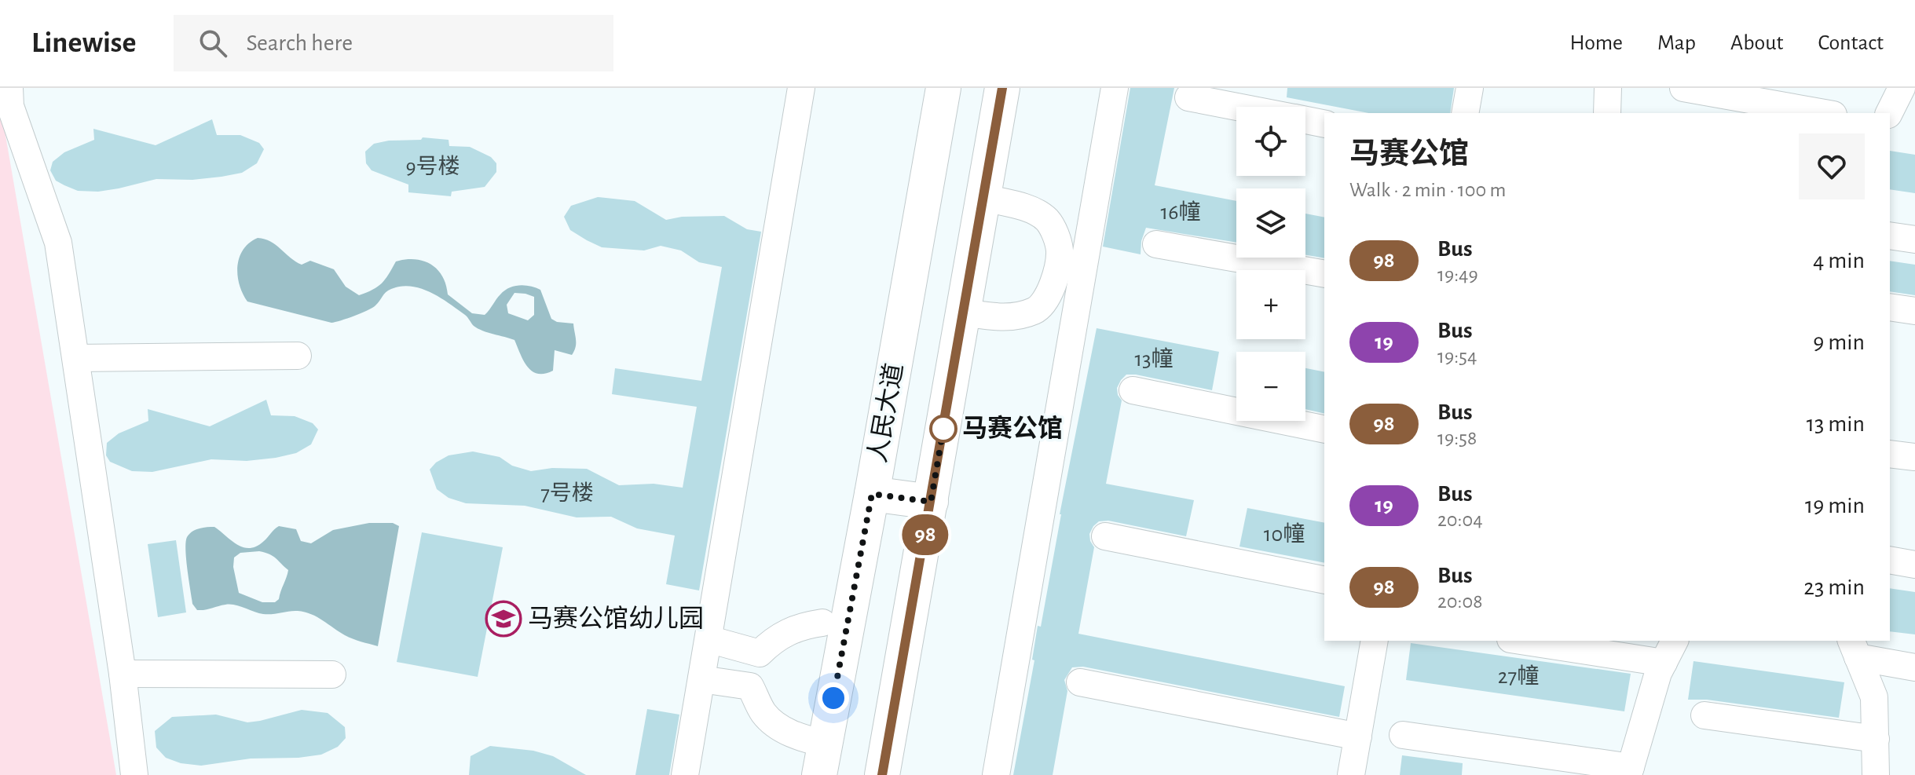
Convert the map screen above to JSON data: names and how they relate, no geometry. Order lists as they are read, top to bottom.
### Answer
{
  "streets": {
    "main road": ["人民大道"]
  },
  "places": {
    "other": ["马赛公馆"],
    "school or university": ["马赛公馆幼儿园"]
  },
  "lines": ["bus line 98"],
  "house_numbers": [
    "9号楼",
    "16幢",
    "13幢",
    "7号楼",
    "10幢",
    "27幢"
  ],
  "page": {
    "header": "Linewise",
    "search": "Search here",
    "nav": [
      "Home",
      "Map",
      "About",
      "Contact"
    ],
    "on_map": "98",
    "map_buttons": ["+", "−"],
    "heading": ["马赛公馆", "Walk · 2 min · 100 m"],
    "list": [
      {
        "mark": "98",
        "name": "Bus",
        "note": "19:49",
        "value": "4 min"
      },
      {
        "mark": "19",
        "name": "Bus",
        "note": "19:54",
        "value": "9 min"
      },
      {
        "mark": "98",
        "name": "Bus",
        "note": "19:58",
        "value": "13 min"
      },
      {
        "mark": "19",
        "name": "Bus",
        "note": "20:04",
        "value": "19 min"
      },
      {
        "mark": "98",
        "name": "Bus",
        "note": "20:08",
        "value": "23 min"
      }
    ]
  }
}
